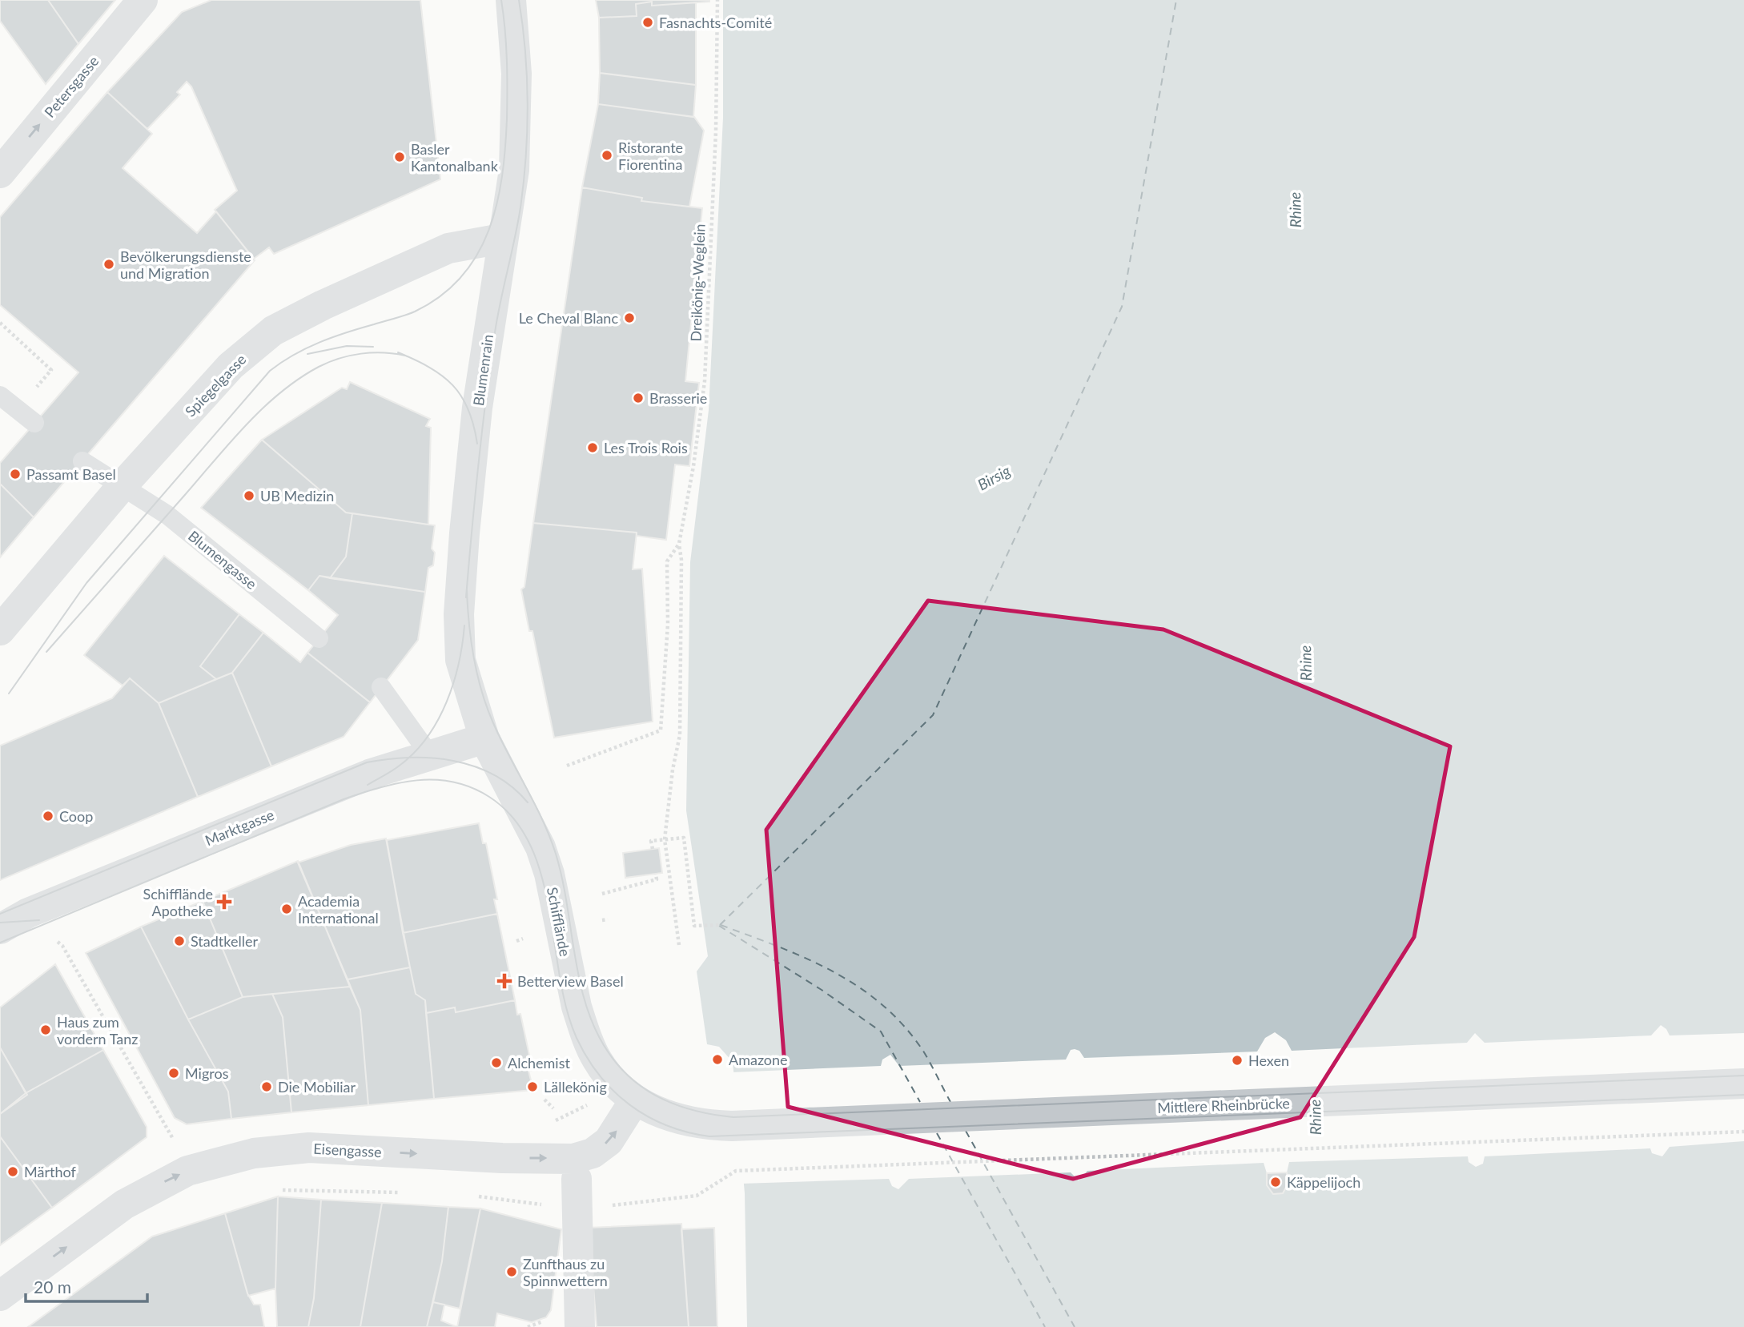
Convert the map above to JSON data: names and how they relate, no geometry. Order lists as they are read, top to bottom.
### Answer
{
  "streets": {
    "street": [
      "Petersgasse",
      "Blumenrain",
      "Spiegelgasse",
      "Marktgasse",
      "Schifflände",
      "Mittlere Rheinbrücke",
      "Eisengasse"
    ],
    "lane": ["Blumengasse"],
    "path": ["Dreikönig-Weglein"]
  },
  "crossings": [
    ["Blumenrain", "Spiegelgasse"],
    ["Blumenrain", "Marktgasse"],
    ["Blumenrain", "Schifflände"],
    ["Spiegelgasse", "Blumengasse"],
    ["Marktgasse", "Schifflände"],
    ["Schifflände", "Mittlere Rheinbrücke"],
    ["Schifflände", "Eisengasse"],
    ["Mittlere Rheinbrücke", "Eisengasse"]
  ],
  "one_way": ["Petersgasse", "Eisengasse"],
  "water": ["Rhine", "Birsig"],
  "places": {
    "other": [
      "Fasnachts-Comité",
      "Ristorante Fiorentina",
      "Basler Kantonalbank",
      "Bevölkerungsdienste und Migration",
      "Le Cheval Blanc",
      "Brasserie",
      "Les Trois Rois",
      "Passamt Basel",
      "UB Medizin",
      "Coop",
      "Academia International",
      "Stadtkeller",
      "Haus zum vordern Tanz",
      "Amazone",
      "Hexen",
      "Alchemist",
      "Migros",
      "Die Mobiliar",
      "Lällekönig",
      "Märthof",
      "Käppelijoch",
      "Zunfthaus zu Spinnwettern"
    ],
    "health": ["Schifflände Apotheke", "Betterview Basel"]
  },
  "scale_bar": "20 m"
}
